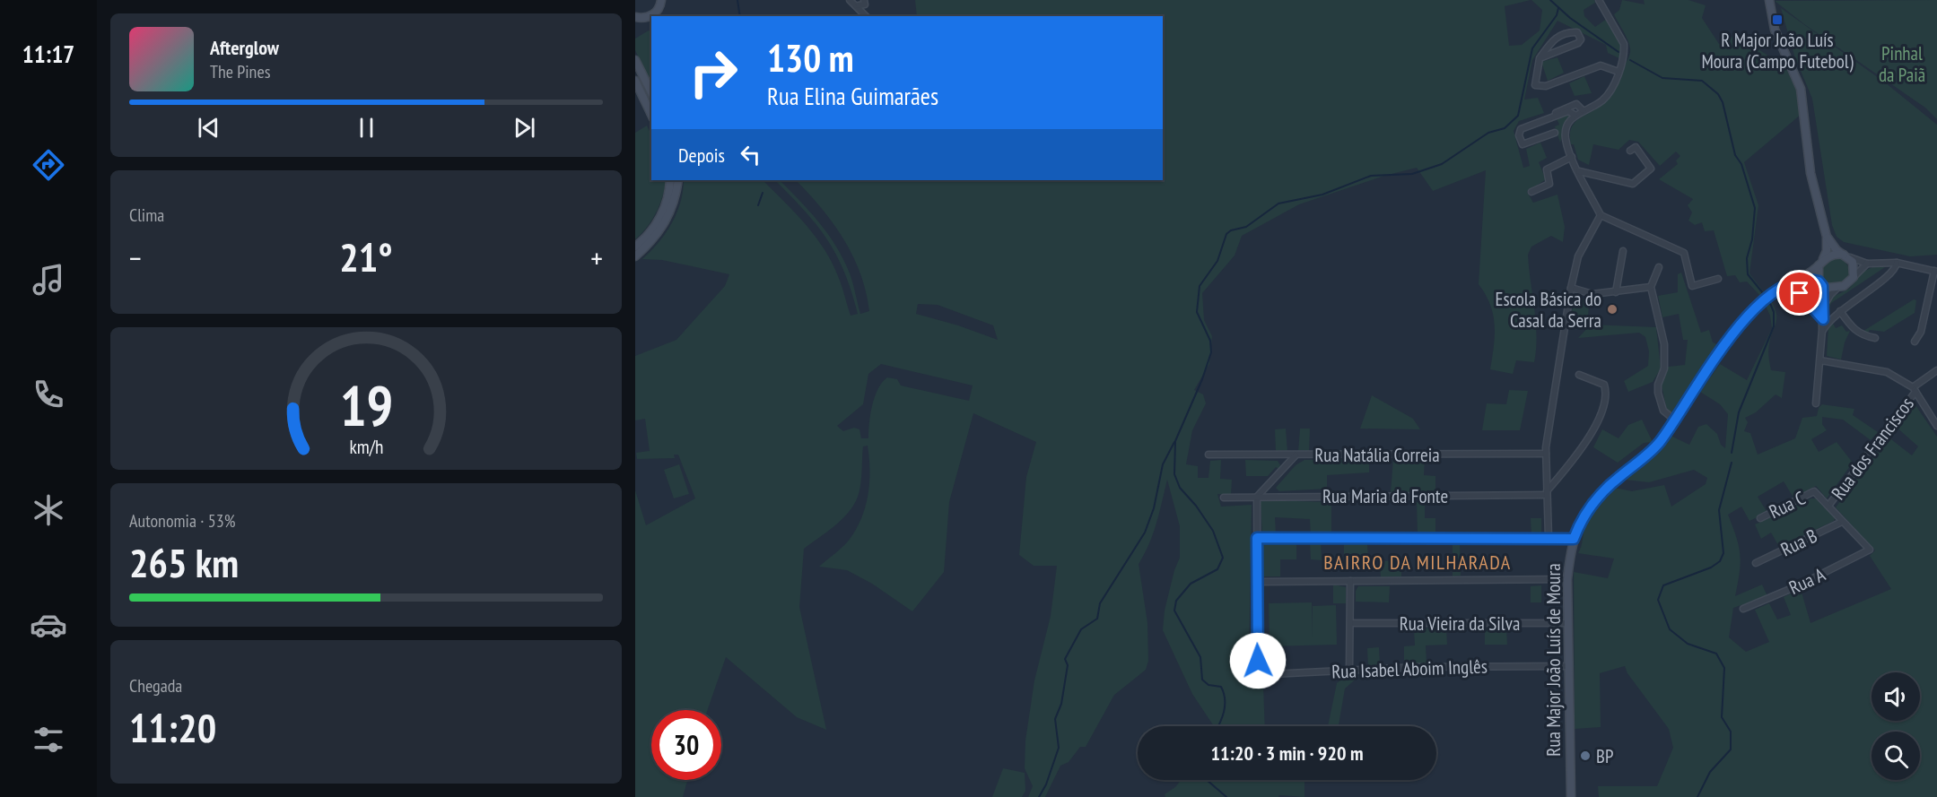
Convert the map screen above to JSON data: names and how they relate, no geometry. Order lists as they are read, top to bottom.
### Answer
{
  "streets": {
    "street": [
      "Rua dos Franciscos",
      "Rua Natália Correia",
      "Rua Maria da Fonte",
      "Rua C",
      "Rua B",
      "Rua A",
      "Rua Vieira da Silva",
      "Rua Major João Luís de Moura",
      "Rua Isabel Aboim Inglês"
    ]
  },
  "crossings": [
    ["Rua dos Franciscos", "Rua C"],
    ["Rua B", "Rua A"],
    ["Rua Vieira da Silva", "Rua Major João Luís de Moura"],
    ["Rua Major João Luís de Moura", "Rua Isabel Aboim Inglês"]
  ],
  "districts": ["BAIRRO DA MILHARADA"],
  "parks": ["Pinhal da Paiã"],
  "places": {
    "transit": ["R Major João Luís Moura (Campo Futebol)"],
    "other": ["Escola Básica do Casal da Serra", "BP"]
  },
  "page": {
    "tabs": "11:17",
    "turn": ["130 m", "Rua Elina Guimarães"],
    "song": ["Afterglow", "The Pines"],
    "then": "Depois",
    "tile": [
      "Clima",
      ["Autonomia · 53%", "265 km"],
      ["Chegada", "11:20"]
    ],
    "heat": ["−", "21°", "+"],
    "limit": "30",
    "trip": "11:20 · 3 min · 920 m",
    "gauge": ["19", "km/h"]
  }
}
